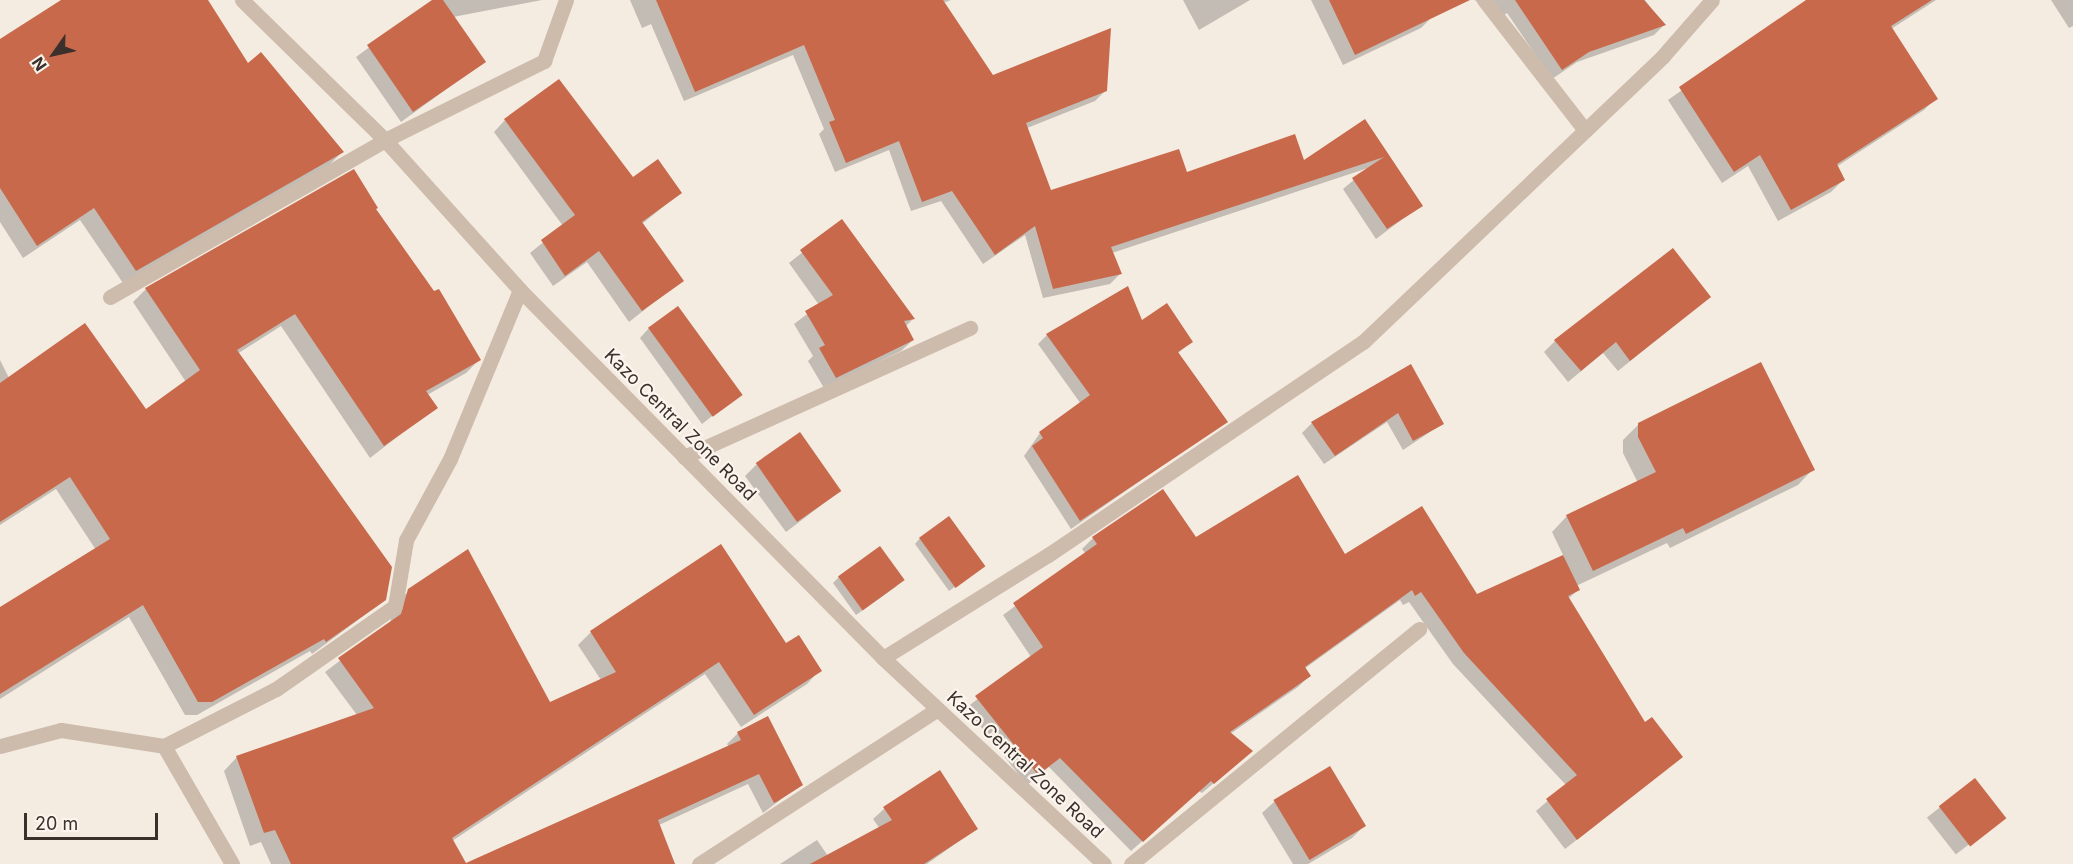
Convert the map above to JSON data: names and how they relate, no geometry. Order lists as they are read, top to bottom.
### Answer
{
  "streets": {
    "street": ["Kazo Central Zone Road"]
  },
  "scale_bar": "20 m",
  "north": "bottom left"
}
